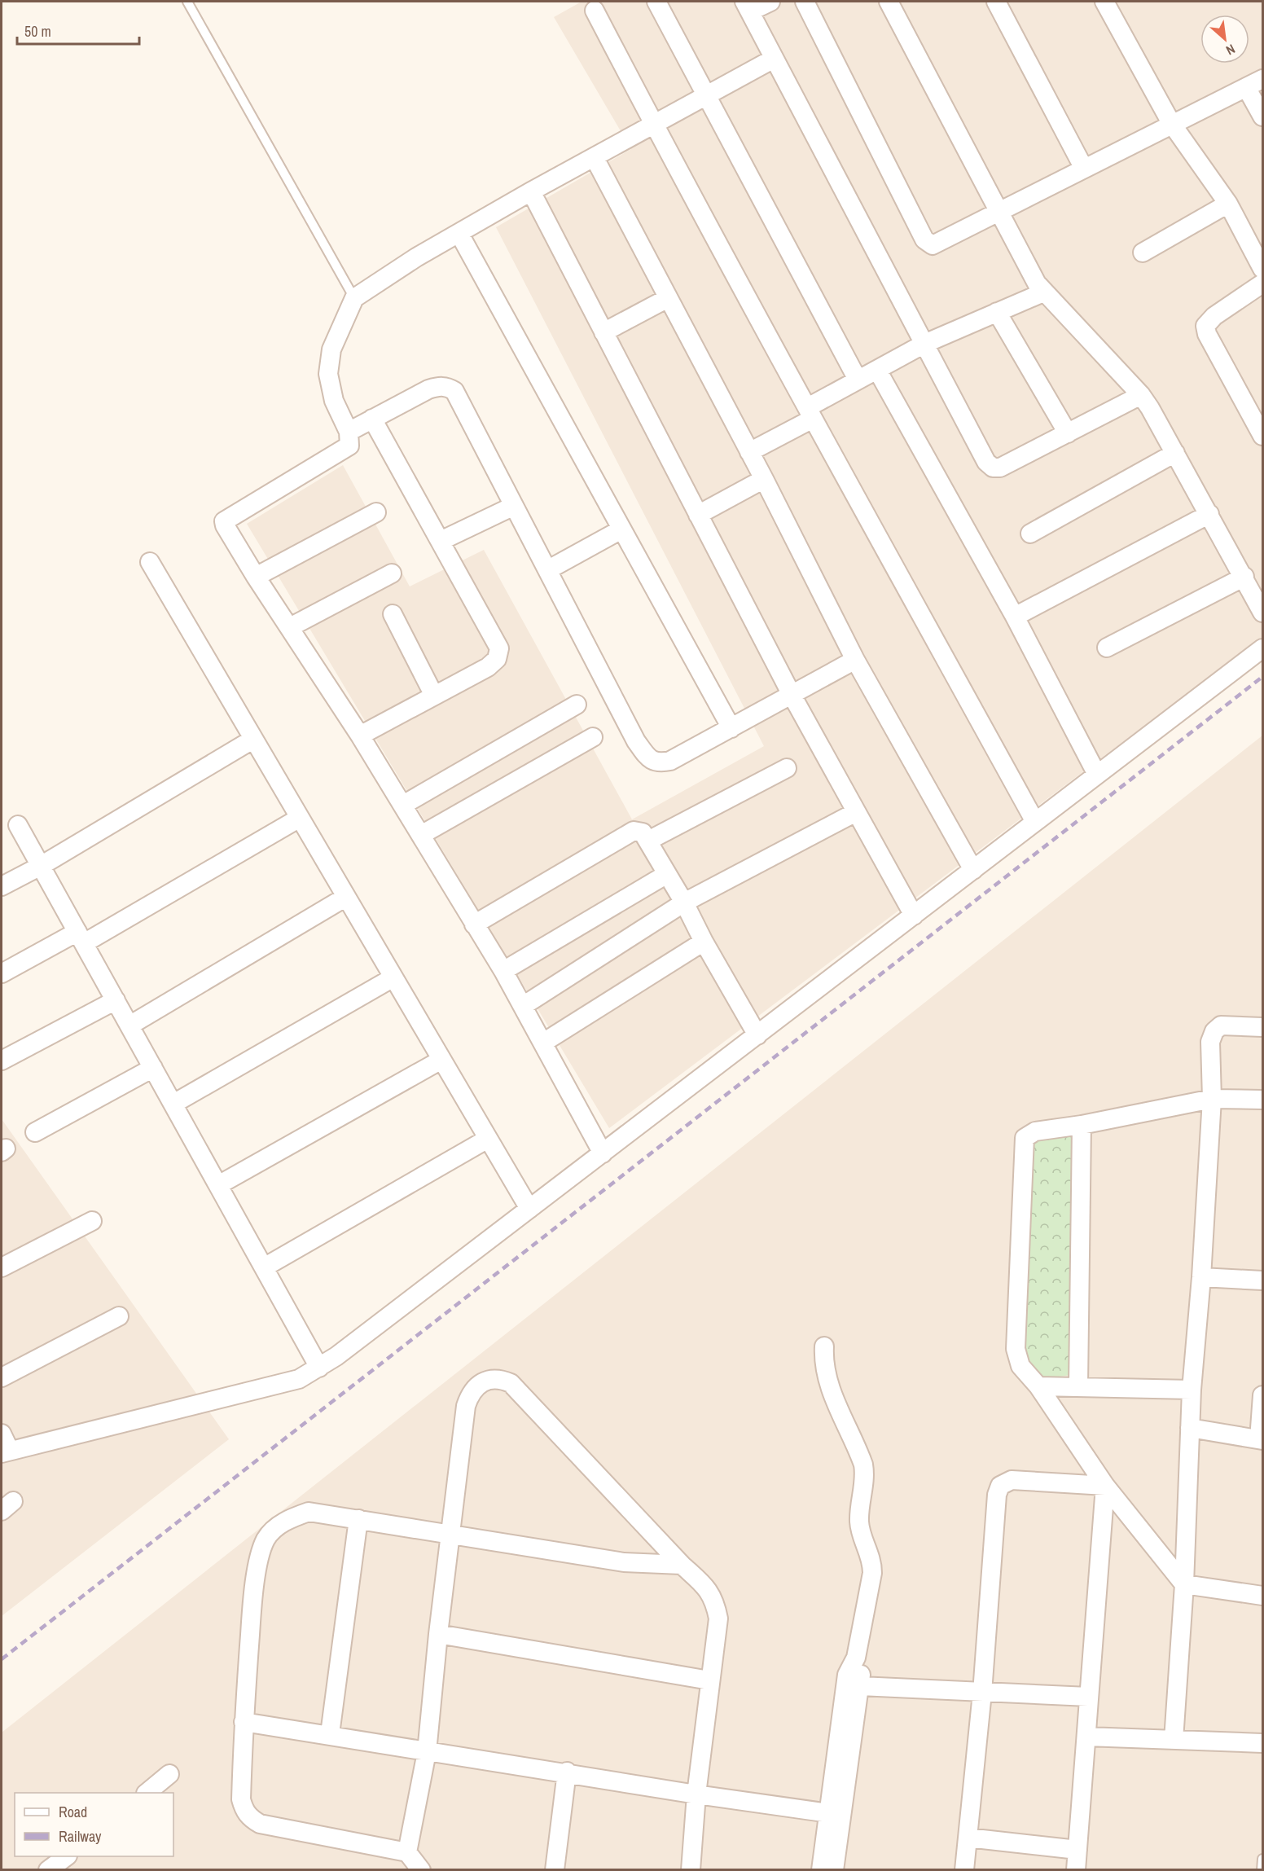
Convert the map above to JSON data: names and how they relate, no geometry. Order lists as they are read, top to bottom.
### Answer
{
  "legend": ["Road", "Railway"],
  "scale_bar": "50 m",
  "north": "bottom right"
}
